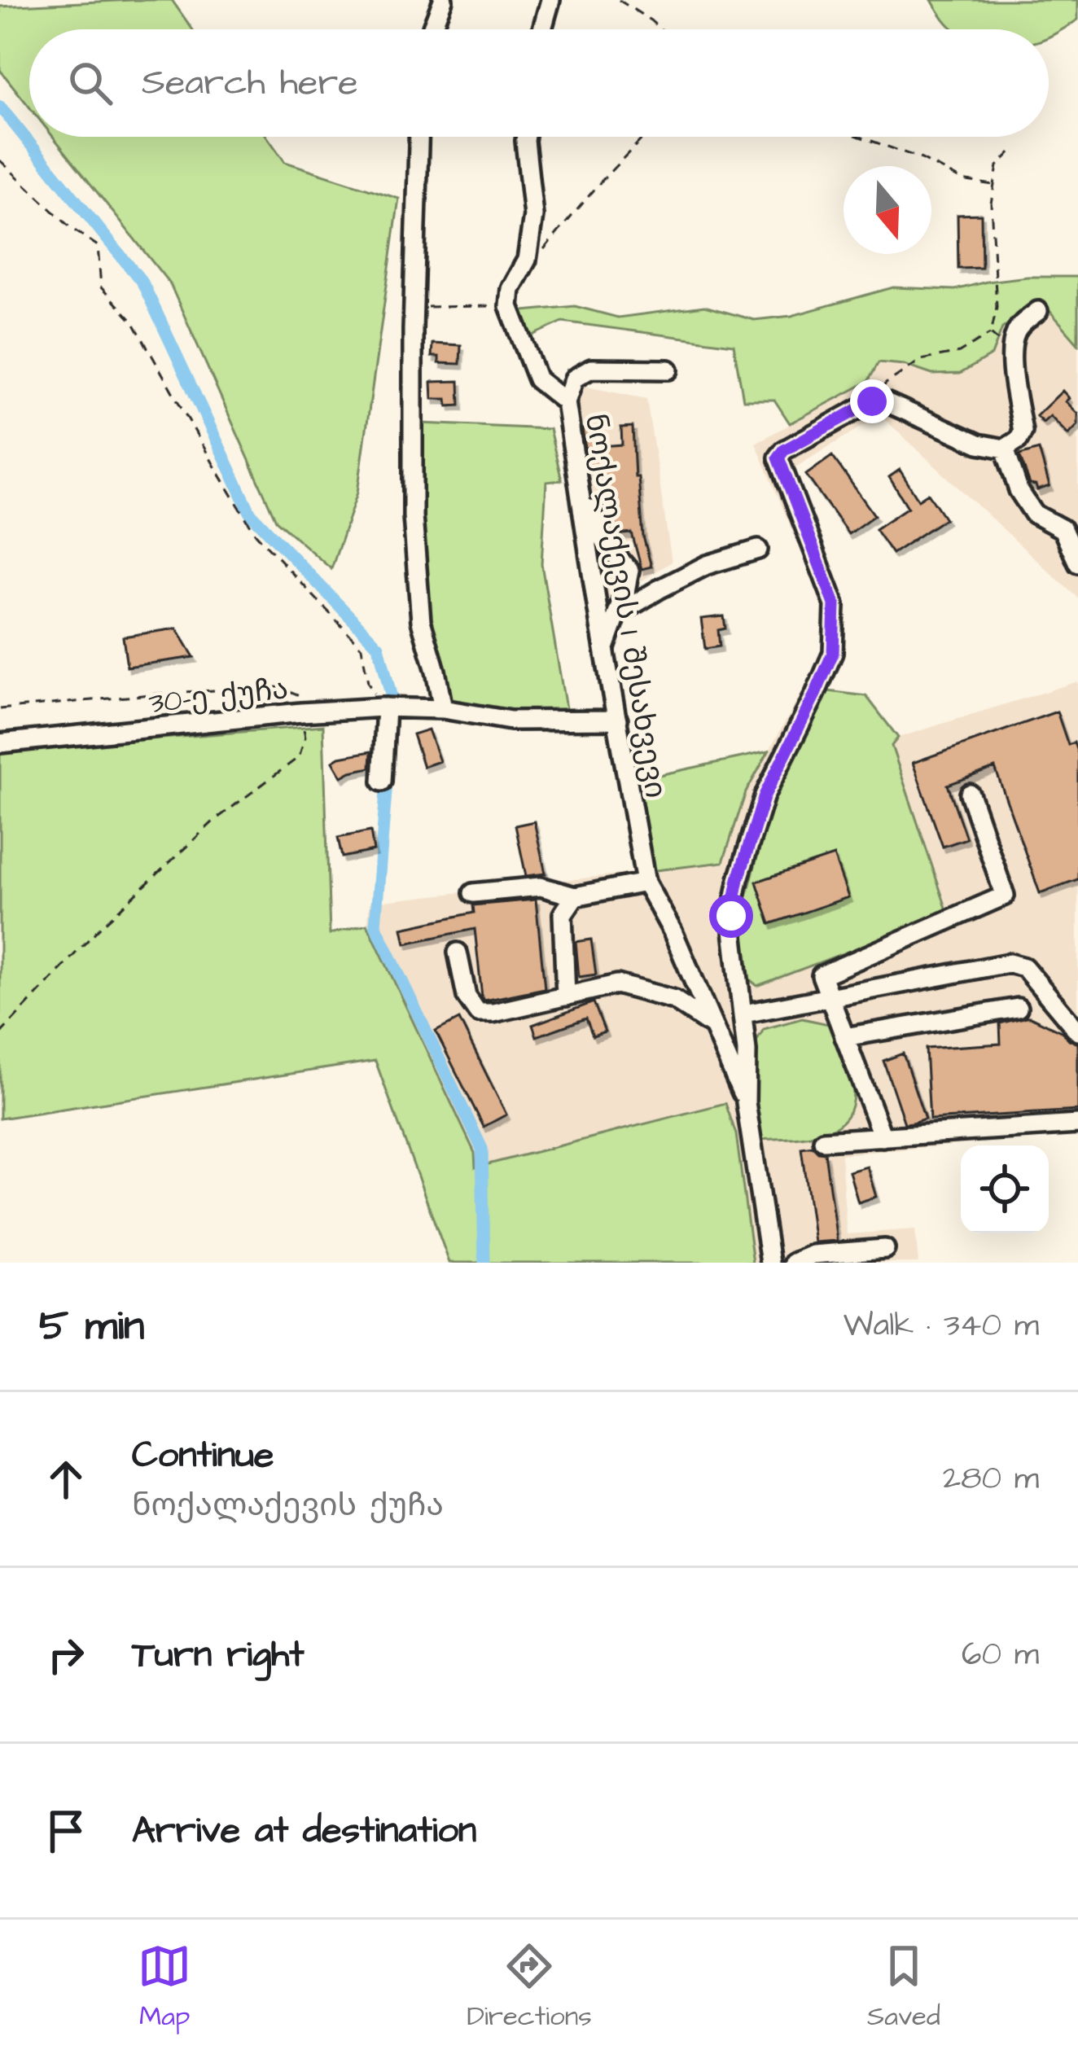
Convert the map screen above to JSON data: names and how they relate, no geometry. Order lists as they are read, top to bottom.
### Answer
{
  "streets": {
    "street": ["ნოქალაქევის I შესახვევი", "30-ე ქუჩა"]
  },
  "crossings": [
    ["ნოქალაქევის I შესახვევი", "30-ე ქუჩა"]
  ],
  "north": "bottom",
  "page": {
    "search": "Search here",
    "heading": ["5 min", "Walk · 340 m"],
    "list": [
      ["Continue", "ნოქალაქევის ქუჩა", "280 m"],
      ["Turn right", "60 m"],
      "Arrive at destination"
    ],
    "nav": ["Map", "Directions", "Saved"]
  }
}
